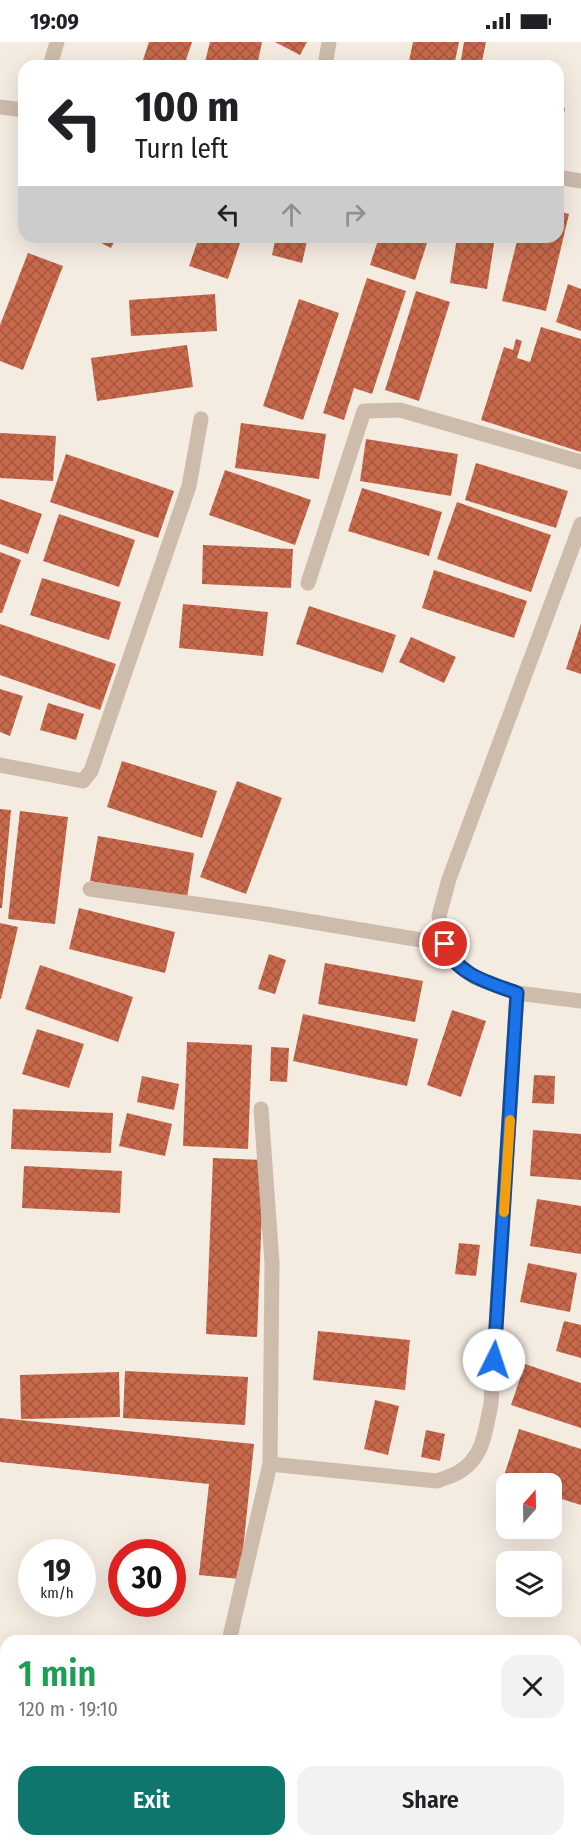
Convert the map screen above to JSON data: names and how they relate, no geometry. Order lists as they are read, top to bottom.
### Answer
{
  "north": "top",
  "page": {
    "status": "19:09",
    "turn": ["100 m", "Turn left"],
    "speed": "19 km/h",
    "limit": "30",
    "heading": ["1 min", "120 m · 19:10"],
    "buttons": ["Exit", "Share"]
  }
}
